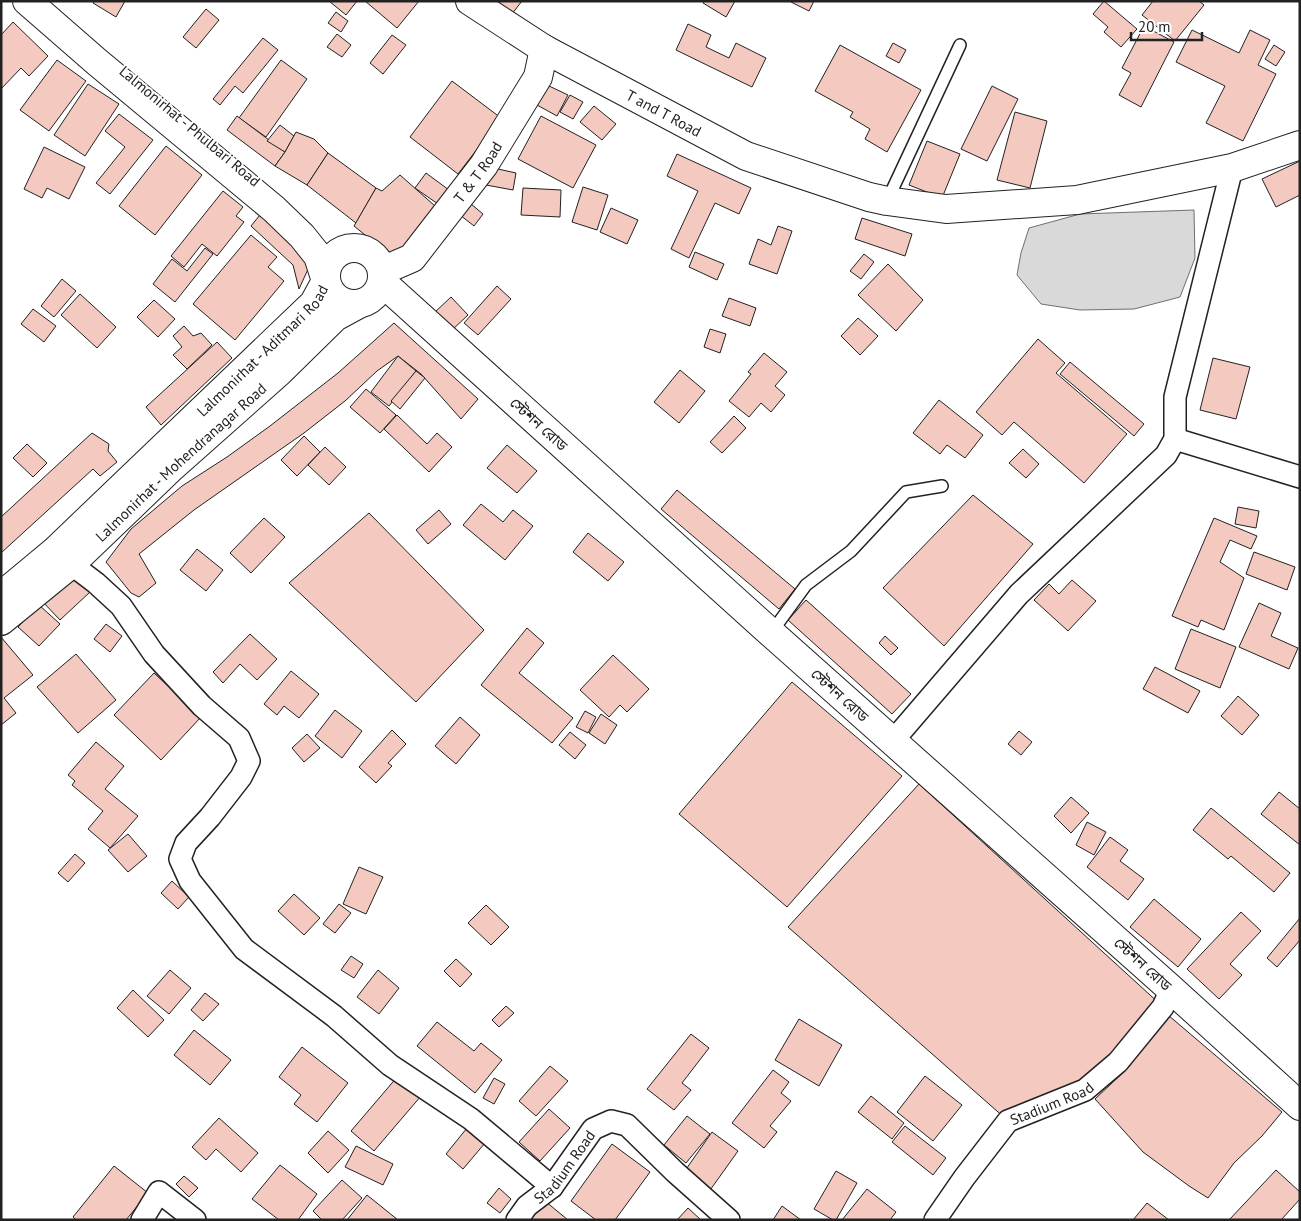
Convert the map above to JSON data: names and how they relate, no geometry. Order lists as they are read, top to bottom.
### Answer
{
  "streets": {
    "main road": [
      "T and T Road",
      "Lalmonirhat - Phulbari Road",
      "T & T Road",
      "Lalmonirhat - Aditmari Road",
      "স্টেশন রোড",
      "Lalmonirhat - Mohendranagar Road"
    ],
    "street": ["Stadium Road"]
  },
  "crossings": [
    ["T and T Road", "T & T Road"],
    ["Lalmonirhat - Phulbari Road", "T & T Road"],
    ["Lalmonirhat - Phulbari Road", "Lalmonirhat - Aditmari Road"],
    ["Lalmonirhat - Phulbari Road", "স্টেশন রোড"],
    ["Lalmonirhat - Phulbari Road", "Lalmonirhat - Mohendranagar Road"],
    ["T & T Road", "Lalmonirhat - Aditmari Road"],
    ["T & T Road", "স্টেশন রোড"],
    ["T & T Road", "Lalmonirhat - Mohendranagar Road"],
    ["Lalmonirhat - Aditmari Road", "স্টেশন রোড"],
    ["Lalmonirhat - Aditmari Road", "Lalmonirhat - Mohendranagar Road"],
    ["স্টেশন রোড", "Lalmonirhat - Mohendranagar Road"],
    ["স্টেশন রোড", "Stadium Road"]
  ],
  "scale_bar": "20 m"
}
